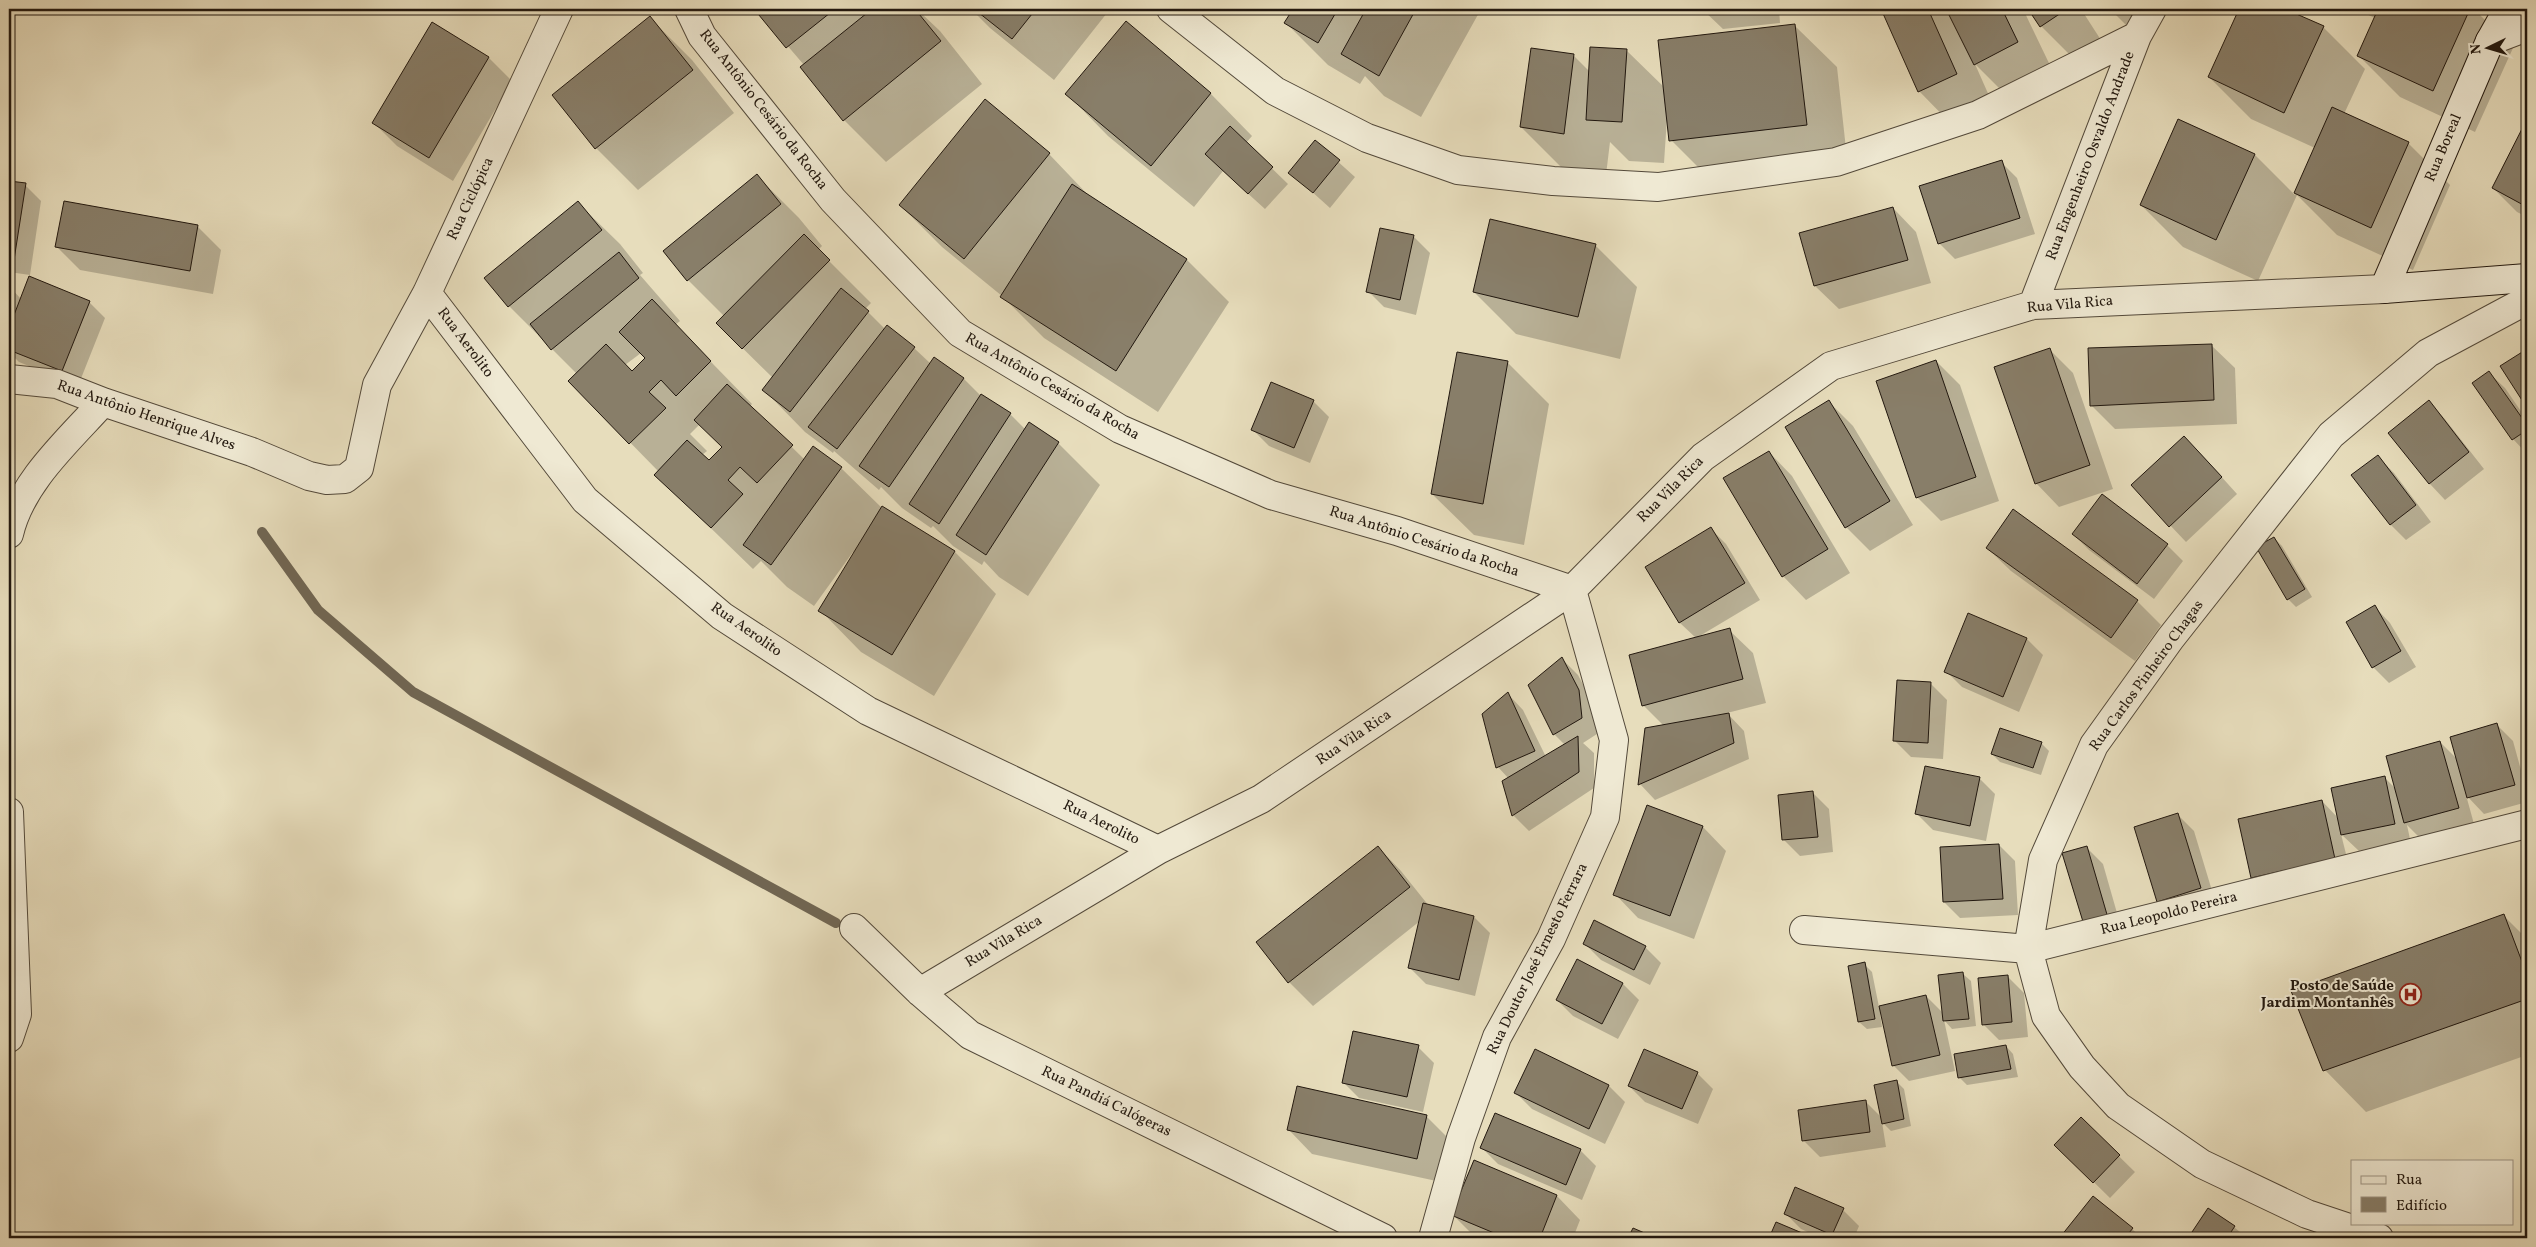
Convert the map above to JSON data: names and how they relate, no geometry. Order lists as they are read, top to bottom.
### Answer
{
  "streets": {
    "street": [
      "Rua Antônio Cesário da Rocha",
      "Rua Boreal",
      "Rua Engenheiro Osvaldo Andrade",
      "Rua Ciclópica",
      "Rua Vila Rica",
      "Rua Aerolito",
      "Rua Antônio Henrique Alves",
      "Rua Carlos Pinheiro Chagas",
      "Rua Leopoldo Pereira",
      "Rua Doutor José Ernesto Ferrara",
      "Rua Pandiá Calógeras"
    ]
  },
  "crossings": [
    ["Rua Antônio Cesário da Rocha", "Rua Vila Rica"],
    ["Rua Antônio Cesário da Rocha", "Rua Doutor José Ernesto Ferrara"],
    ["Rua Boreal", "Rua Vila Rica"],
    ["Rua Engenheiro Osvaldo Andrade", "Rua Vila Rica"],
    ["Rua Ciclópica", "Rua Aerolito"],
    ["Rua Ciclópica", "Rua Antônio Henrique Alves"],
    ["Rua Vila Rica", "Rua Aerolito"],
    ["Rua Vila Rica", "Rua Doutor José Ernesto Ferrara"],
    ["Rua Vila Rica", "Rua Pandiá Calógeras"],
    ["Rua Carlos Pinheiro Chagas", "Rua Leopoldo Pereira"]
  ],
  "places": {
    "hospital": ["Posto de Saúde Jardim Montanhês"]
  },
  "legend": ["Rua", "Edifício"],
  "north": "left"
}
